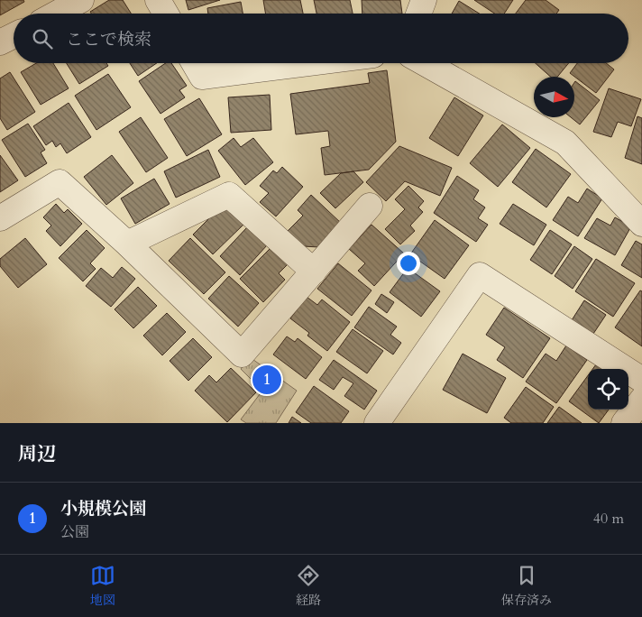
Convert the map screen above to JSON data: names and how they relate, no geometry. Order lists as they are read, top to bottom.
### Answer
{
  "north": "right",
  "page": {
    "search": "ここで検索",
    "pins": "1",
    "heading": "周辺",
    "list": [
      {
        "mark": "1",
        "name": "小規模公園",
        "note": "公園",
        "value": "40 m"
      }
    ],
    "nav": ["地図", "経路", "保存済み"]
  }
}
